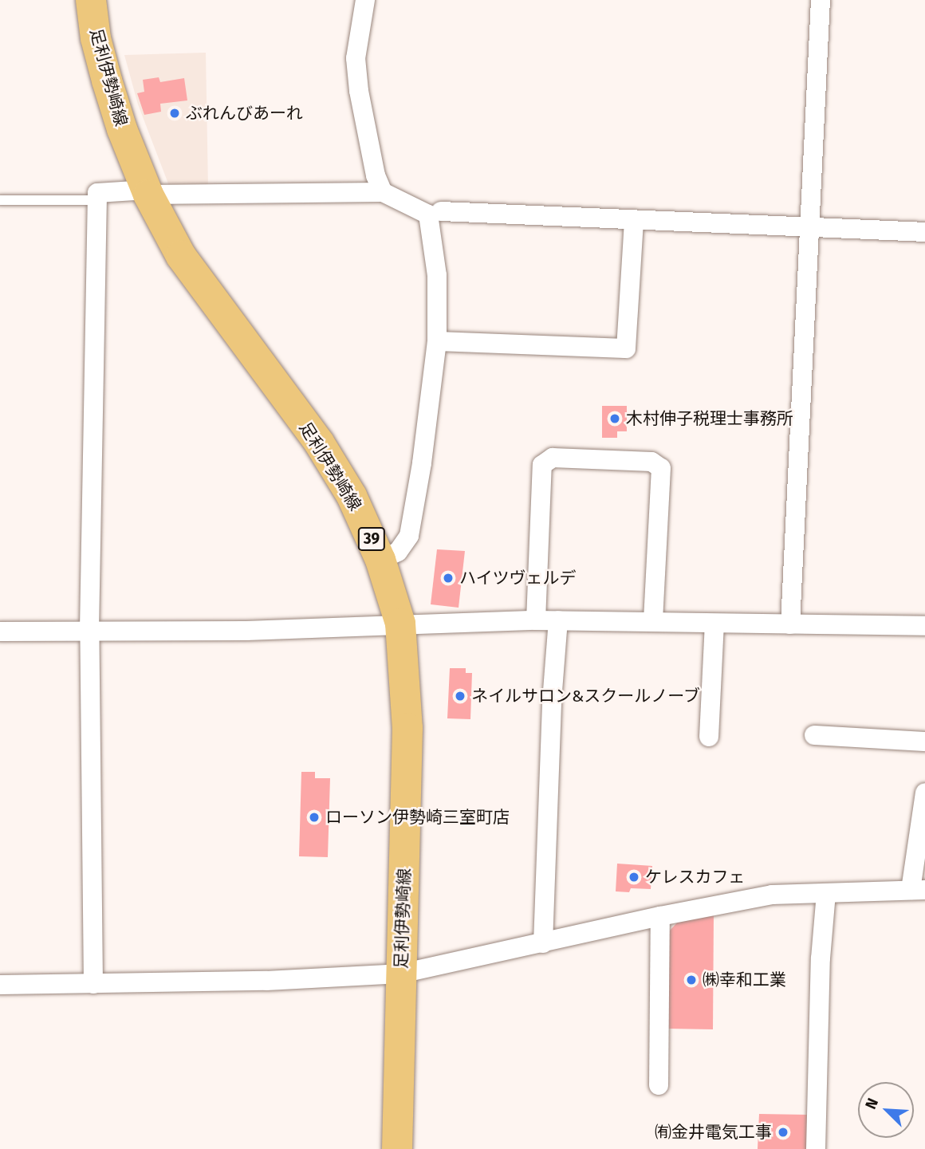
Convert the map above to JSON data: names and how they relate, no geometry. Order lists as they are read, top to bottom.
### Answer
{
  "streets": {
    "main road": ["足利伊勢崎線", "39"]
  },
  "places": [
    "ぶれんびあーれ",
    "木村伸子税理士事務所",
    "ハイツヴェルデ",
    "ネイルサロン&スクールノーブ",
    "ローソン伊勢崎三室町店",
    "ケレスカフェ",
    "㈱幸和工業",
    "㈲金井電気工事"
  ],
  "north": "top left"
}
